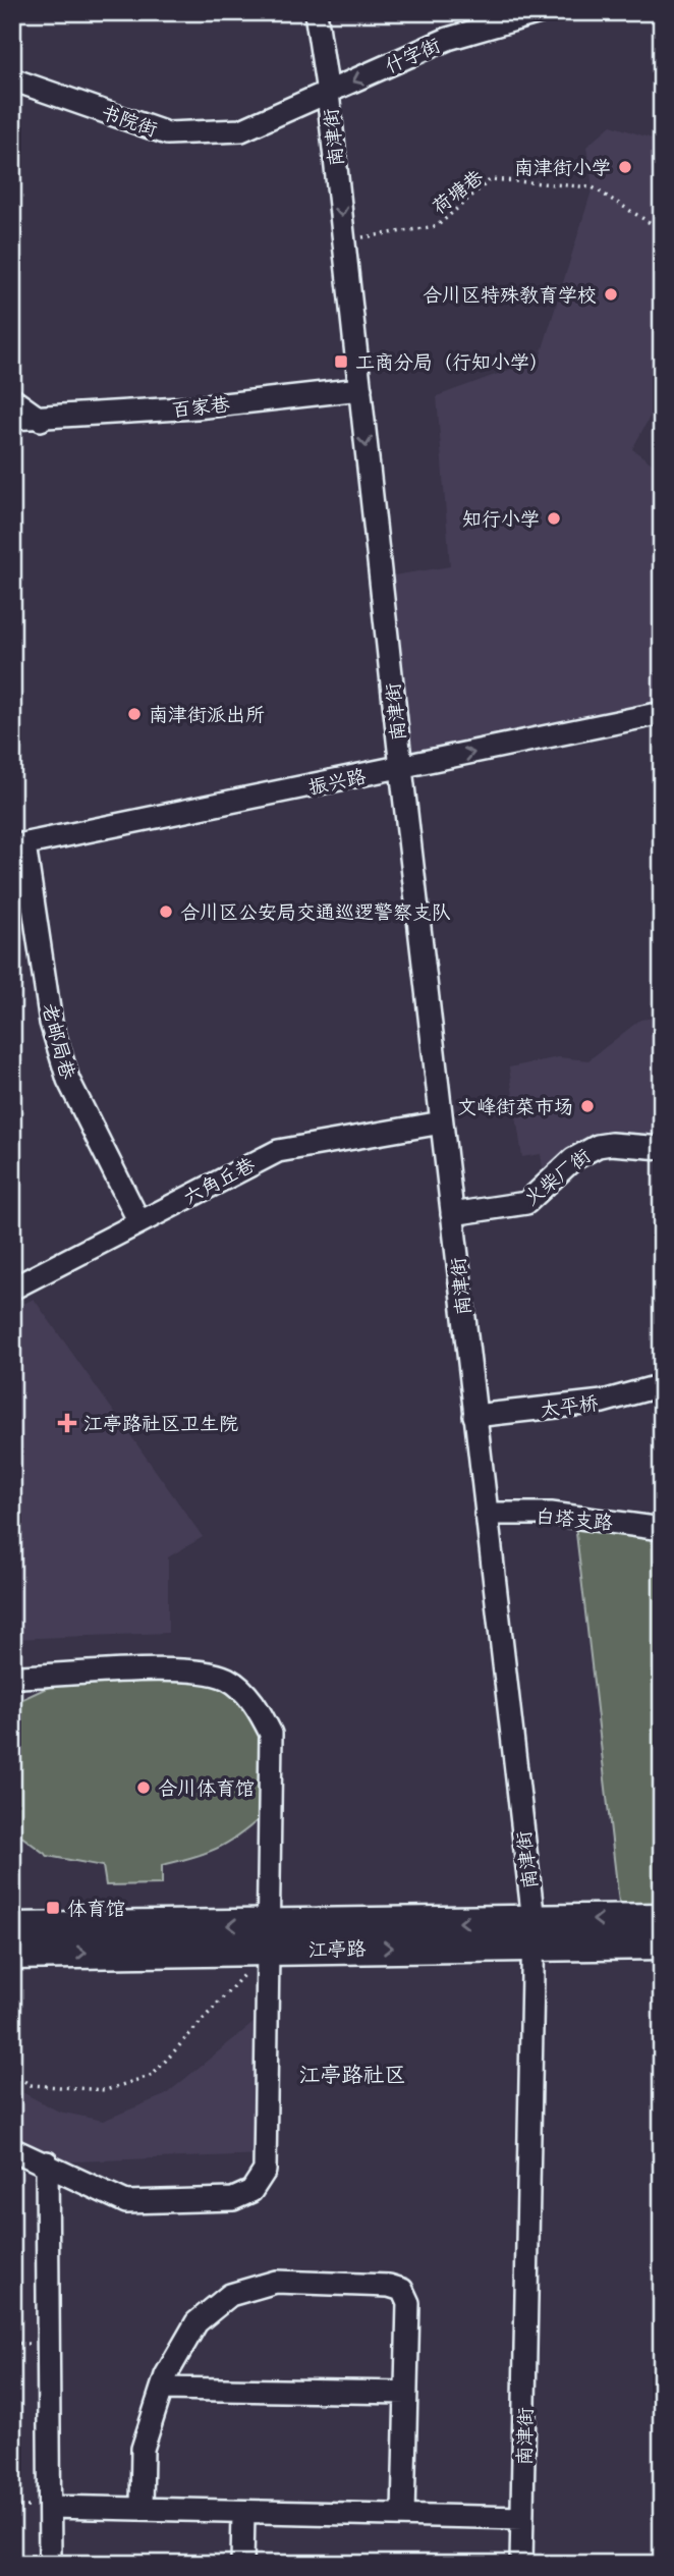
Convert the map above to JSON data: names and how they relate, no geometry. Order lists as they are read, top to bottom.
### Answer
{
  "streets": {
    "street": [
      "什字街",
      "书院街",
      "南津街",
      "百家巷",
      "振兴路",
      "老邮局巷",
      "火柴厂街",
      "六角丘巷",
      "太平桥",
      "白塔支路",
      "江亭路"
    ],
    "path": ["荷塘巷"]
  },
  "crossings": [
    ["什字街", "书院街"],
    ["什字街", "南津街"],
    ["书院街", "南津街"],
    ["南津街", "荷塘巷"],
    ["南津街", "百家巷"],
    ["南津街", "振兴路"],
    ["南津街", "火柴厂街"],
    ["南津街", "六角丘巷"],
    ["南津街", "太平桥"],
    ["南津街", "白塔支路"],
    ["南津街", "江亭路"],
    ["振兴路", "老邮局巷"],
    ["老邮局巷", "六角丘巷"]
  ],
  "one_way": ["什字街", "振兴路"],
  "districts": ["江亭路社区"],
  "places": {
    "other": [
      "南津街小学",
      "合川区特殊教育学校",
      "知行小学",
      "南津街派出所",
      "合川区公安局交通巡逻警察支队",
      "文峰街菜市场",
      "合川体育馆"
    ],
    "transit": ["工商分局（行知小学）", "体育馆"],
    "health": ["江亭路社区卫生院"]
  }
}
